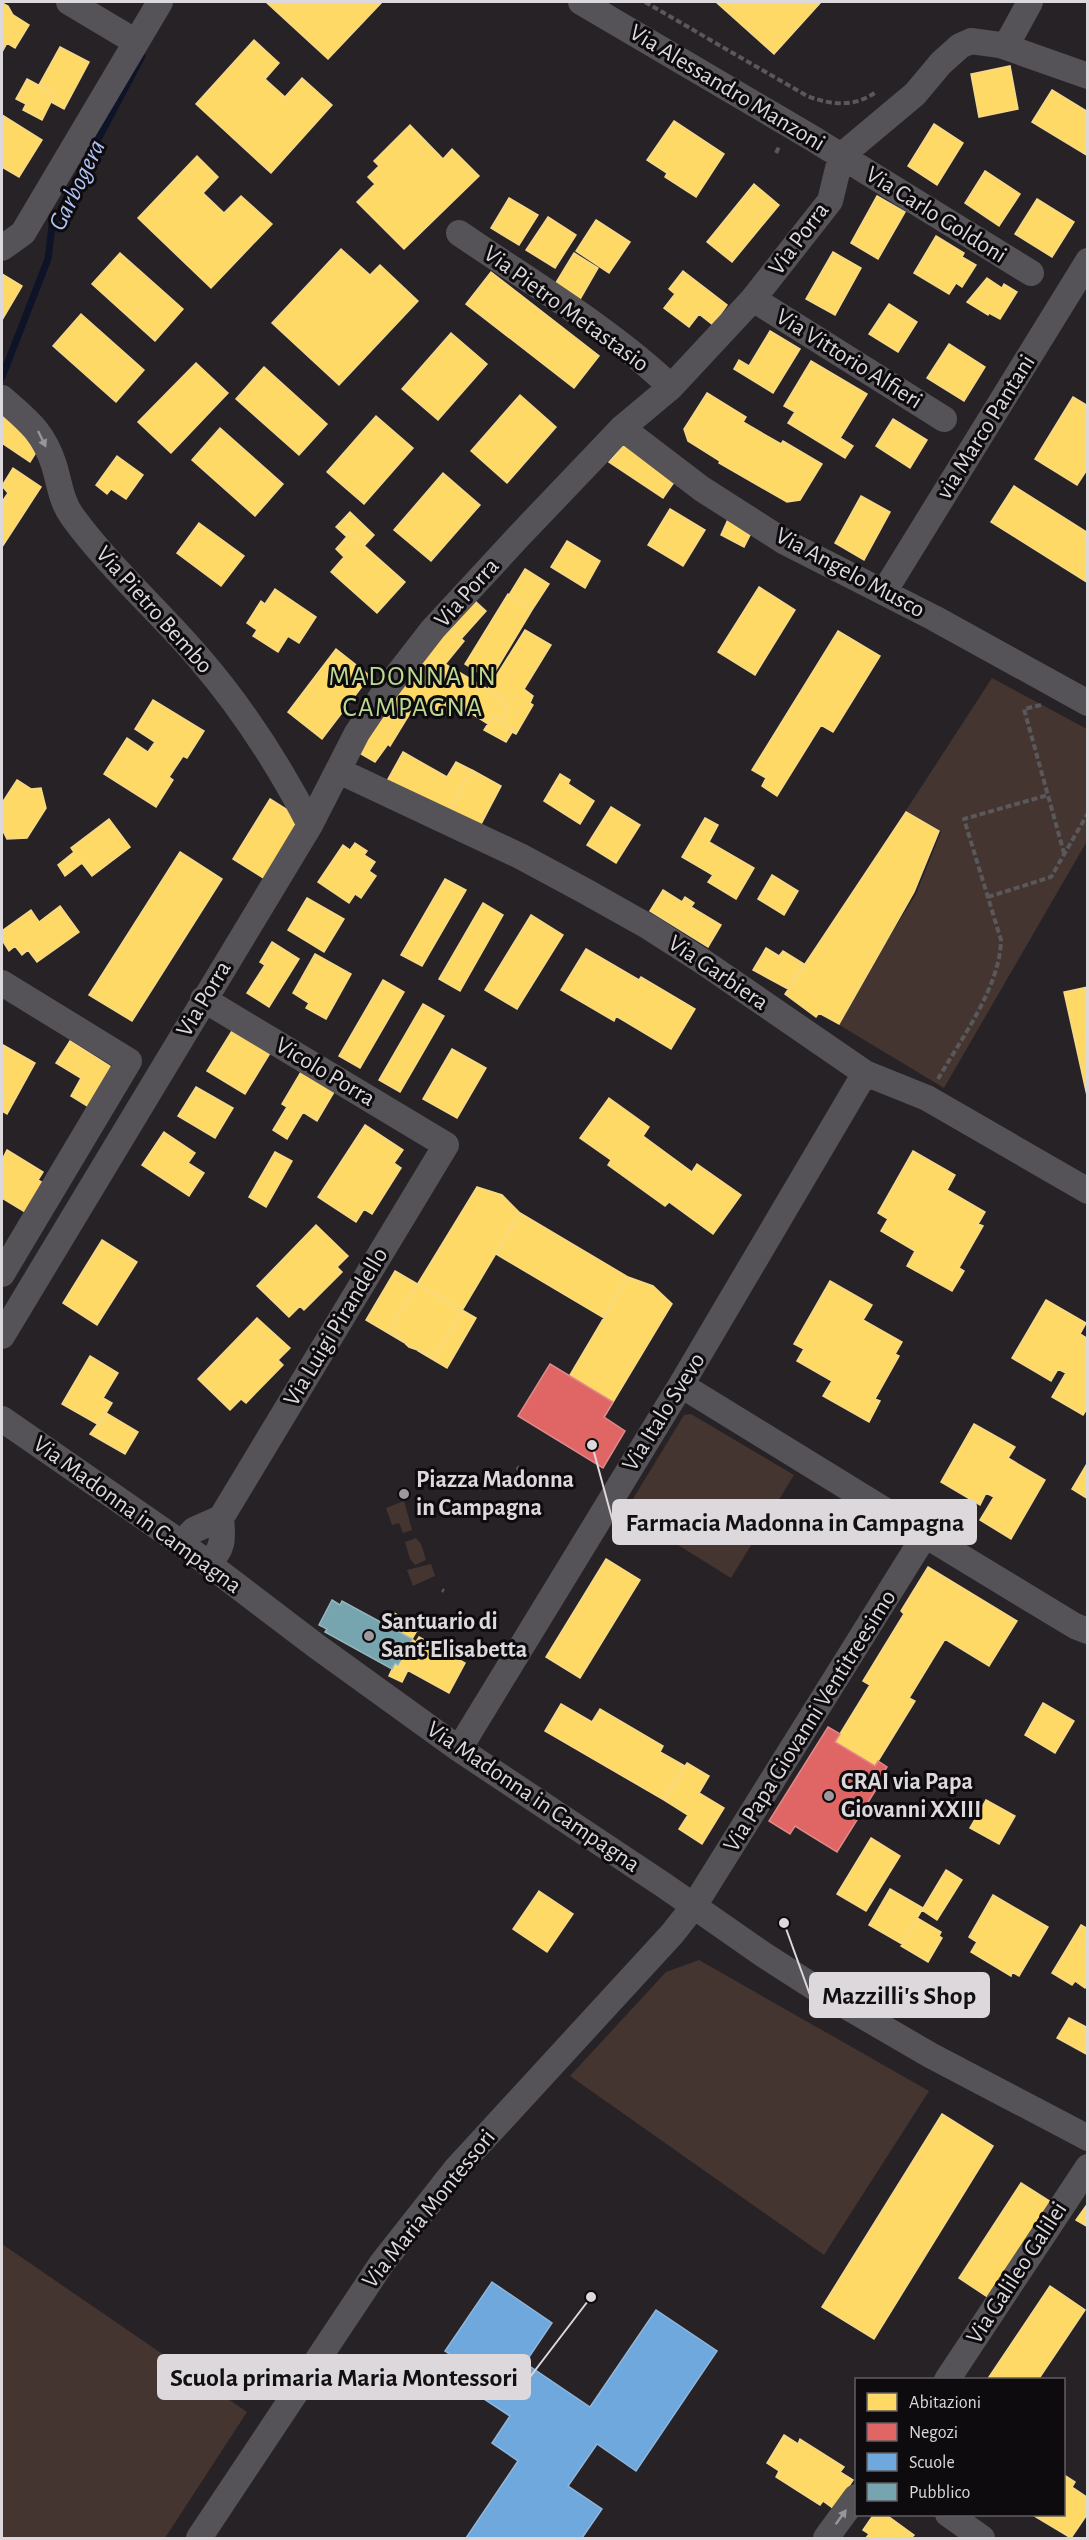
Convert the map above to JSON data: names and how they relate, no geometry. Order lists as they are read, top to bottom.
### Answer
{
  "streets": {
    "street": [
      "Via Alessandro Manzoni",
      "Via Carlo Goldoni",
      "Via Porra",
      "Via Pietro Metastasio",
      "Via Vittorio Alfieri",
      "via Marco Pantani",
      "Via Angelo Musco",
      "Via Pietro Bembo",
      "Via Garbiera",
      "Vicolo Porra",
      "Via Luigi Pirandello",
      "Via Italo Svevo",
      "Via Madonna in Campagna",
      "Via Papa Giovanni Ventitreesimo",
      "Via Maria Montessori",
      "Via Galileo Galilei"
    ]
  },
  "crossings": [
    ["Via Alessandro Manzoni", "Via Carlo Goldoni"],
    ["Via Alessandro Manzoni", "Via Porra"],
    ["Via Carlo Goldoni", "Via Porra"],
    ["Via Porra", "Via Pietro Metastasio"],
    ["Via Porra", "Via Vittorio Alfieri"],
    ["Via Porra", "Via Angelo Musco"],
    ["Via Porra", "Via Pietro Bembo"],
    ["Via Porra", "Via Garbiera"],
    ["Via Porra", "Vicolo Porra"],
    ["via Marco Pantani", "Via Angelo Musco"],
    ["Via Garbiera", "Via Italo Svevo"],
    ["Vicolo Porra", "Via Luigi Pirandello"],
    ["Via Italo Svevo", "Via Madonna in Campagna"],
    ["Via Madonna in Campagna", "Via Papa Giovanni Ventitreesimo"],
    ["Via Madonna in Campagna", "Via Maria Montessori"],
    ["Via Papa Giovanni Ventitreesimo", "Via Maria Montessori"]
  ],
  "one_way": ["Via Pietro Bembo"],
  "districts": ["MADONNA IN CAMPAGNA"],
  "water": ["Garbogera"],
  "places": [
    "Farmacia Madonna in Campagna",
    "Piazza Madonna in Campagna",
    "Santuario di Sant'Elisabetta",
    "CRAI via Papa Giovanni XXIII",
    "Mazzilli's Shop",
    "Scuola primaria Maria Montessori"
  ],
  "legend": [
    "Abitazioni",
    "Negozi",
    "Scuole",
    "Pubblico"
  ]
}
